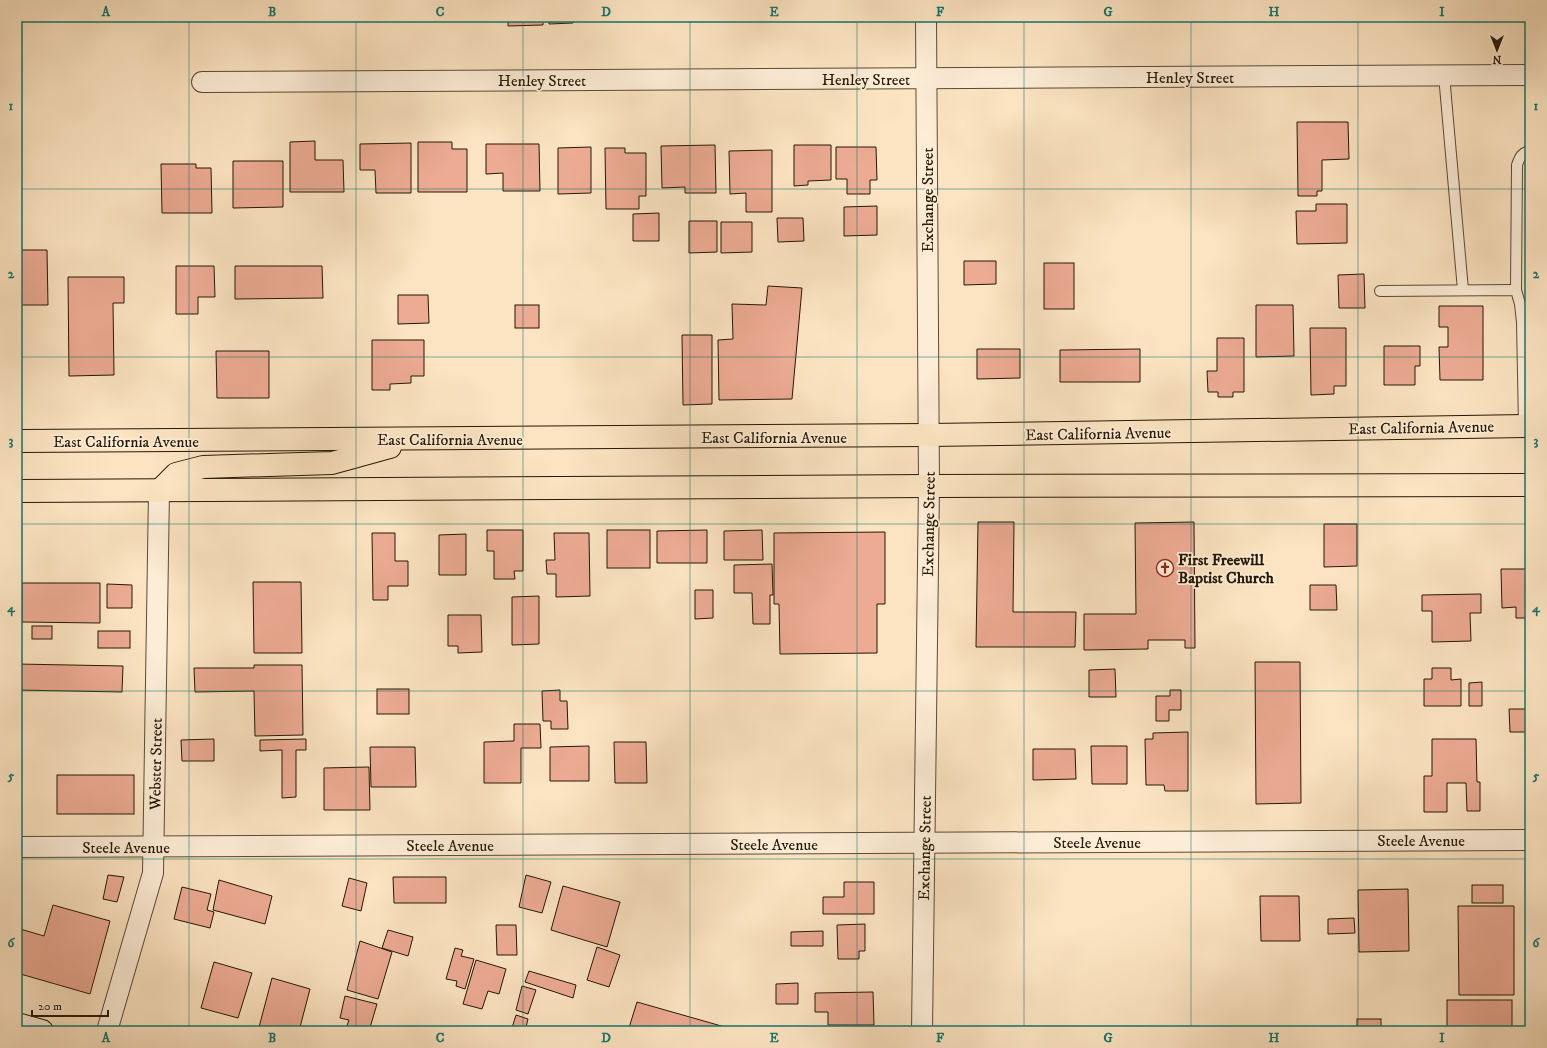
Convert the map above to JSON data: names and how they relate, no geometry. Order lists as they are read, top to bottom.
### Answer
{
  "streets": {
    "main road": ["East California Avenue"],
    "street": [
      "Henley Street",
      "Exchange Street",
      "Webster Street",
      "Steele Avenue"
    ]
  },
  "crossings": [
    ["Henley Street", "Exchange Street"],
    ["Exchange Street", "East California Avenue"],
    ["Exchange Street", "Steele Avenue"],
    ["Webster Street", "Steele Avenue"]
  ],
  "places": {
    "church": ["First Freewill Baptist Church"]
  },
  "scale_bar": "20 m",
  "north": "bottom",
  "grid": {
    "columns": [
      "A",
      "B",
      "C",
      "D",
      "E",
      "F",
      "G",
      "H",
      "I"
    ],
    "rows": [
      "1",
      "2",
      "3",
      "4",
      "5",
      "6"
    ]
  }
}
